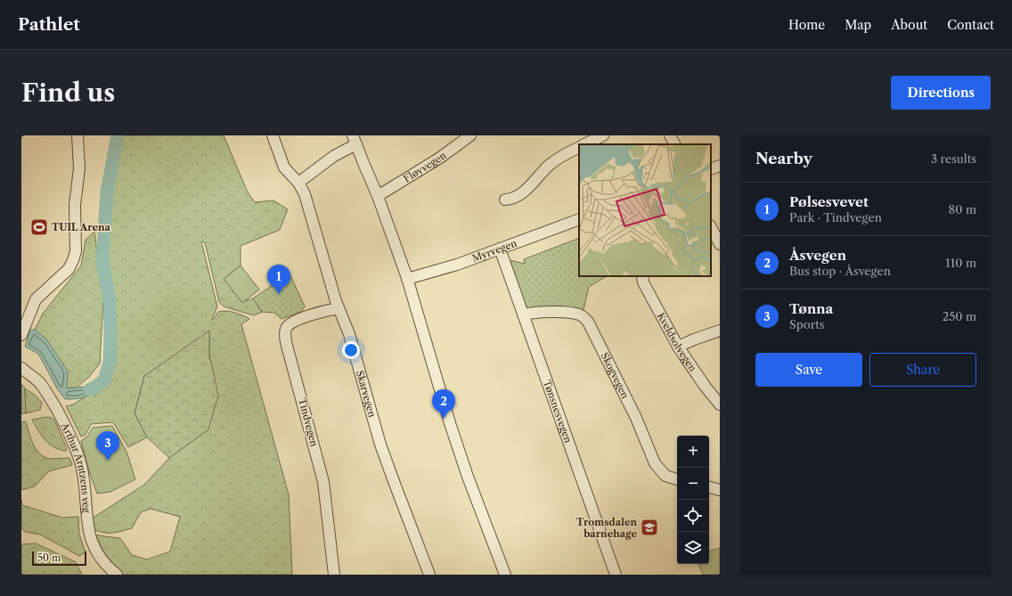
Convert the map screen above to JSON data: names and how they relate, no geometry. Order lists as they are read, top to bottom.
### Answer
{
  "streets": {
    "street": [
      "Fløyvegen",
      "Myrvegen",
      "Kveldsolvegen",
      "Skogvegen",
      "Skarvegen",
      "Tønsnesvegen",
      "Tindvegen",
      "Arthur Arntzens veg"
    ]
  },
  "crossings": [
    ["Myrvegen", "Tønsnesvegen"],
    ["Skogvegen", "Tønsnesvegen"],
    ["Skarvegen", "Tindvegen"]
  ],
  "places": {
    "sports": ["TUIL Arena"],
    "school or university": ["Tromsdalen barnehage"]
  },
  "scale_bar": "50 m",
  "page": {
    "header": "Pathlet",
    "nav": [
      "Home",
      "Map",
      "About",
      "Contact"
    ],
    "buttons": [
      "Directions",
      ["Save", "Share"]
    ],
    "title": "Find us",
    "heading": ["Nearby", "3 results"],
    "list": [
      {
        "mark": "1",
        "name": "Pølsesvevet",
        "note": "Park · Tindvegen",
        "value": "80 m"
      },
      {
        "mark": "2",
        "name": "Åsvegen",
        "note": "Bus stop · Åsvegen",
        "value": "110 m"
      },
      {
        "mark": "3",
        "name": "Tønna",
        "note": "Sports",
        "value": "250 m"
      }
    ],
    "pins": ["1", "2", "3"],
    "map_buttons": ["+", "−"],
    "scale": "50 m"
  }
}
